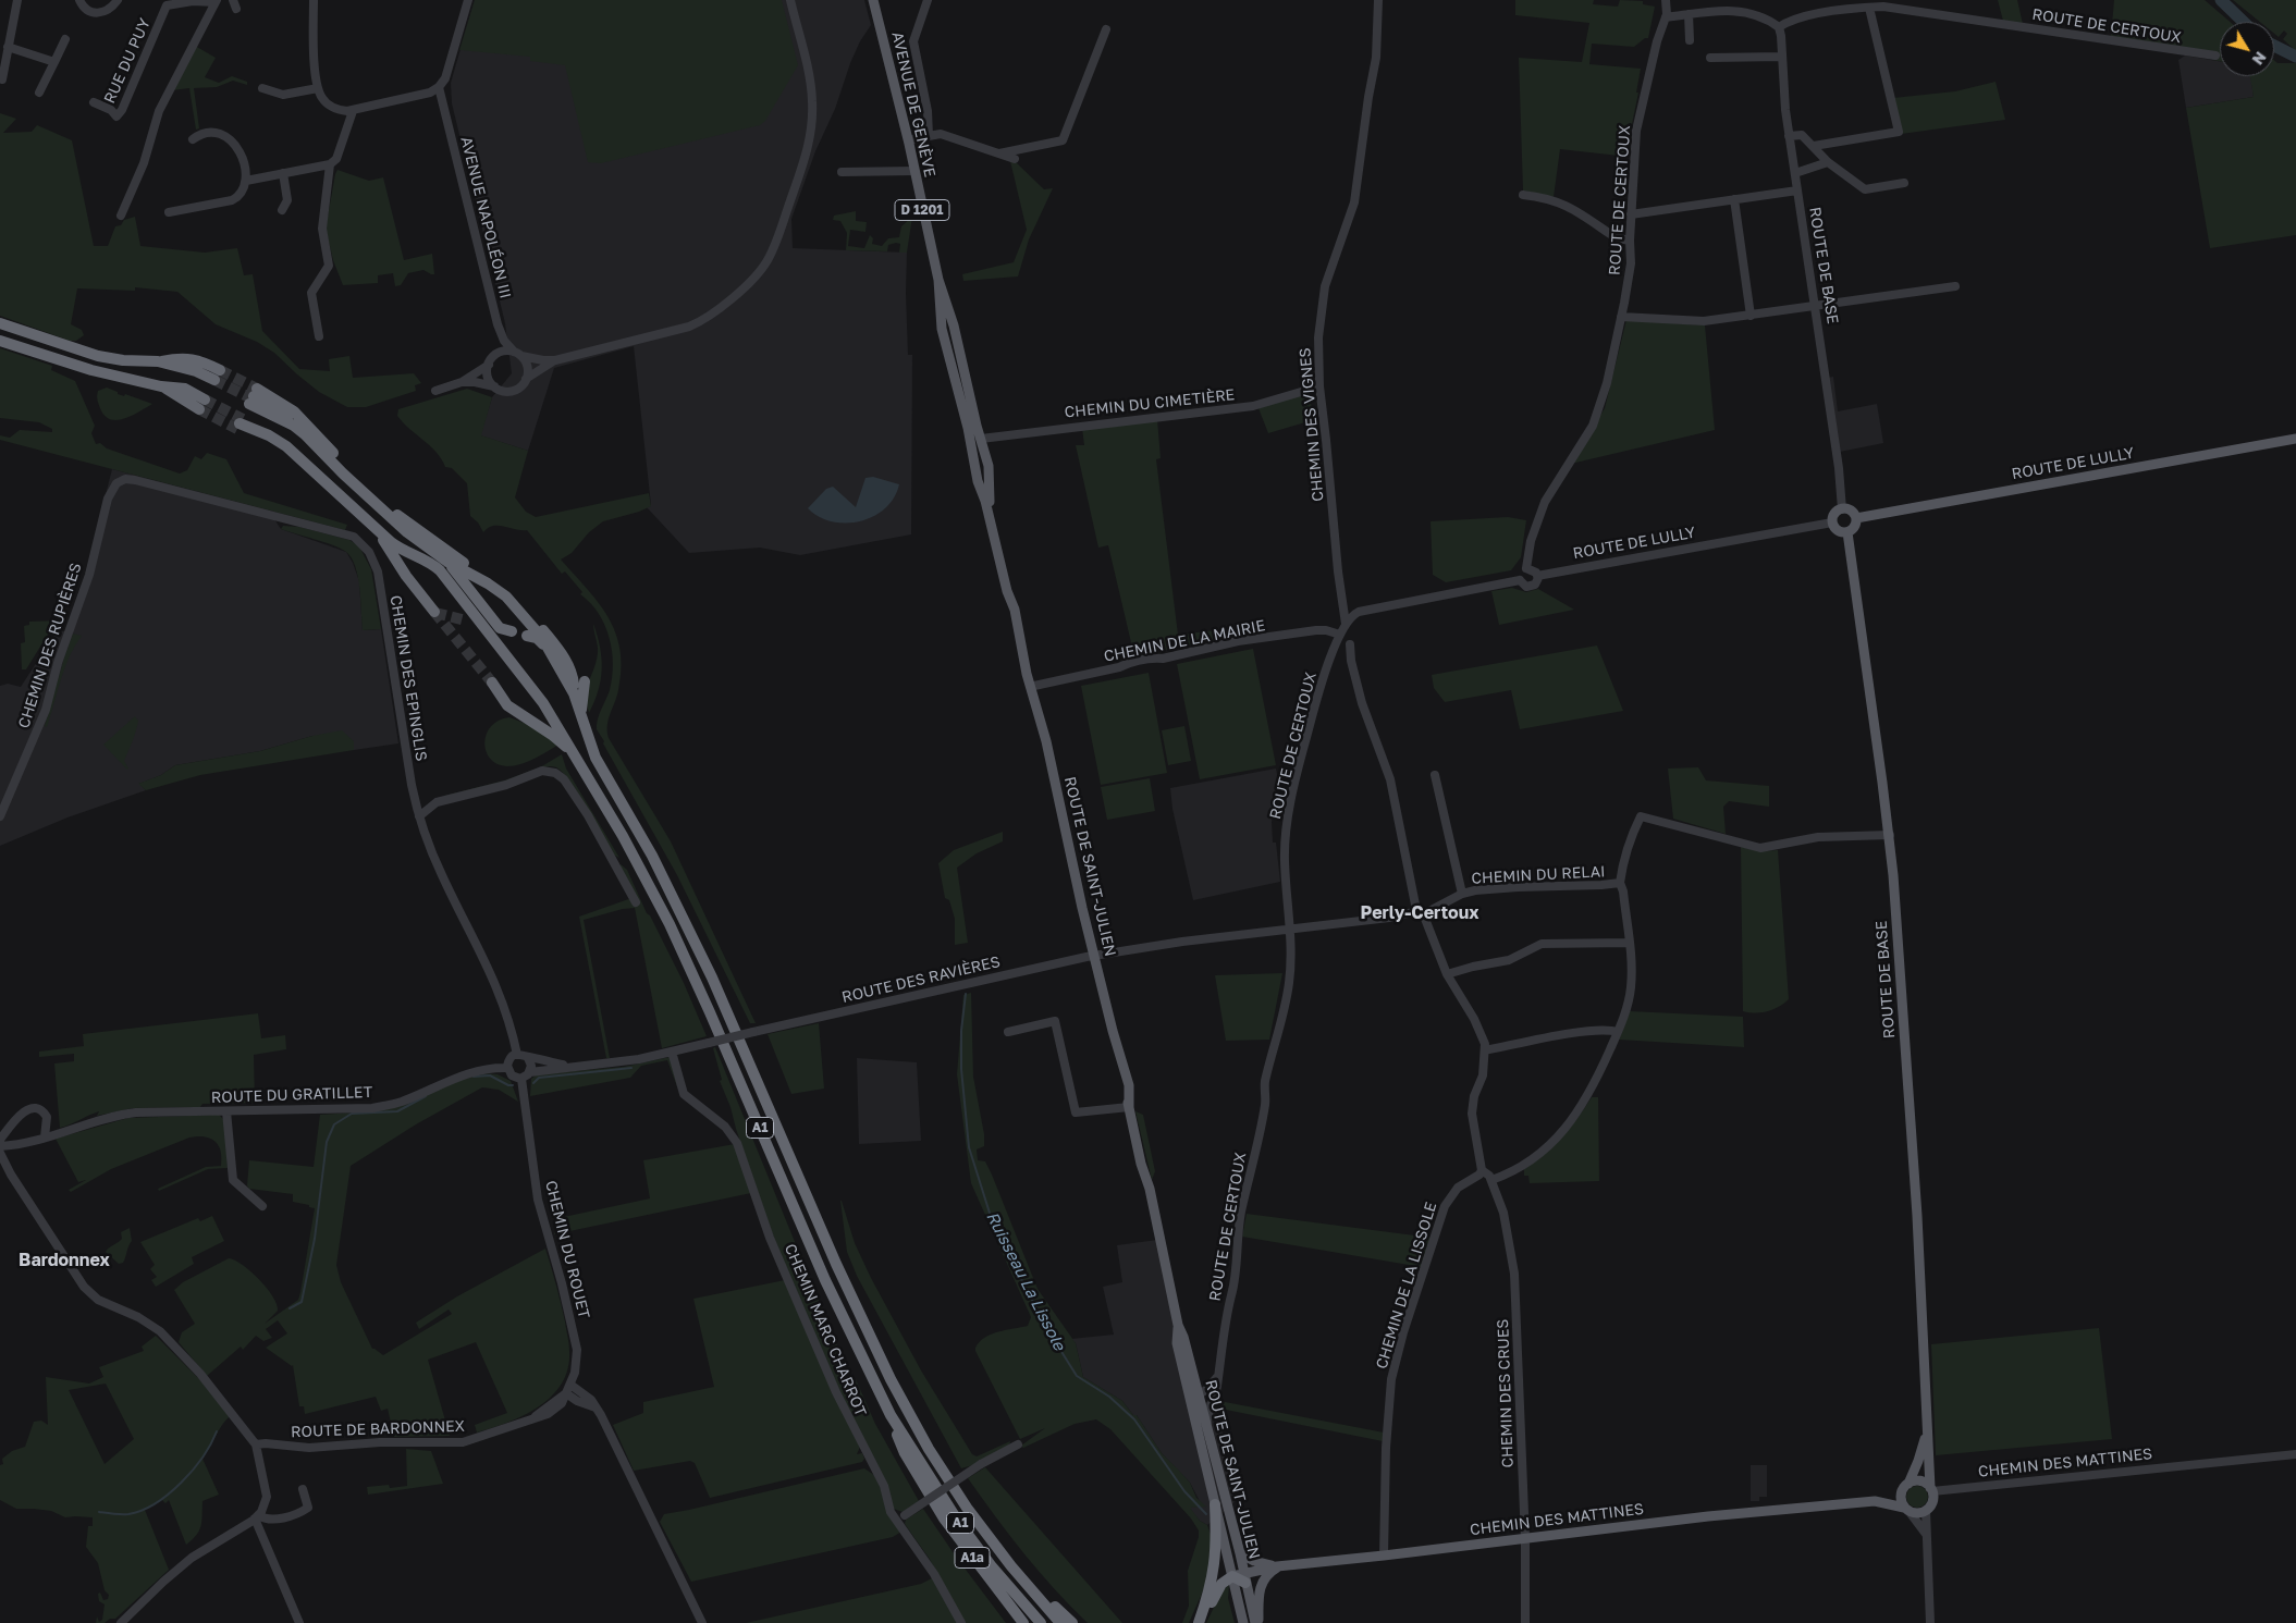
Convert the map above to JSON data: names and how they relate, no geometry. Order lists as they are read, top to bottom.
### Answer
{
  "streets": {
    "highway": ["A1", "A1a"],
    "main road": [
      "AVENUE DE GENÈVE",
      "D 1201",
      "ROUTE DE BASE",
      "ROUTE DE LULLY",
      "ROUTE DE SAINT-JULIEN",
      "CHEMIN DES MATTINES"
    ],
    "street": [
      "ROUTE DE CERTOUX",
      "RUE DU PUY",
      "AVENUE NAPOLÉON III",
      "CHEMIN DU CIMETIÈRE",
      "CHEMIN DES VIGNES",
      "CHEMIN DE LA MAIRIE",
      "CHEMIN DES RUPIÈRES",
      "CHEMIN DES EPINGLIS",
      "CHEMIN DU RELAI",
      "ROUTE DES RAVIÈRES",
      "ROUTE DU GRATILLET",
      "CHEMIN DU ROUET",
      "CHEMIN DE LA LISSOLE",
      "CHEMIN MARC CHARROT",
      "CHEMIN DES CRUES",
      "ROUTE DE BARDONNEX"
    ]
  },
  "crossings": [
    ["ROUTE DE CERTOUX", "ROUTE DE BASE"],
    ["ROUTE DE CERTOUX", "CHEMIN DES VIGNES"],
    ["ROUTE DE CERTOUX", "ROUTE DE LULLY"],
    ["ROUTE DE CERTOUX", "CHEMIN DE LA MAIRIE"],
    ["ROUTE DE CERTOUX", "ROUTE DE SAINT-JULIEN"],
    ["ROUTE DE CERTOUX", "CHEMIN DU RELAI"],
    ["AVENUE DE GENÈVE", "ROUTE DE SAINT-JULIEN"],
    ["ROUTE DE BASE", "ROUTE DE LULLY"],
    ["ROUTE DE BASE", "CHEMIN DU RELAI"],
    ["ROUTE DE BASE", "CHEMIN DES MATTINES"],
    ["CHEMIN DU CIMETIÈRE", "CHEMIN DES VIGNES"],
    ["CHEMIN DU CIMETIÈRE", "ROUTE DE SAINT-JULIEN"],
    ["CHEMIN DE LA MAIRIE", "ROUTE DE SAINT-JULIEN"],
    ["CHEMIN DES RUPIÈRES", "CHEMIN DES EPINGLIS"],
    ["CHEMIN DES EPINGLIS", "ROUTE DU GRATILLET"],
    ["CHEMIN DES EPINGLIS", "CHEMIN DU ROUET"],
    ["ROUTE DE SAINT-JULIEN", "CHEMIN DU RELAI"],
    ["ROUTE DE SAINT-JULIEN", "ROUTE DES RAVIÈRES"],
    ["ROUTE DE SAINT-JULIEN", "CHEMIN DES MATTINES"],
    ["CHEMIN DU RELAI", "ROUTE DES RAVIÈRES"],
    ["ROUTE DES RAVIÈRES", "CHEMIN MARC CHARROT"],
    ["ROUTE DU GRATILLET", "CHEMIN DU ROUET"],
    ["A1", "A1a"],
    ["CHEMIN DU ROUET", "ROUTE DE BARDONNEX"],
    ["CHEMIN DE LA LISSOLE", "CHEMIN DES CRUES"],
    ["CHEMIN DE LA LISSOLE", "CHEMIN DES MATTINES"],
    ["CHEMIN DES CRUES", "CHEMIN DES MATTINES"]
  ],
  "districts": ["Perly-Certoux", "Bardonnex"],
  "water": ["Ruisseau La Lissole"],
  "north": "bottom right"
}
